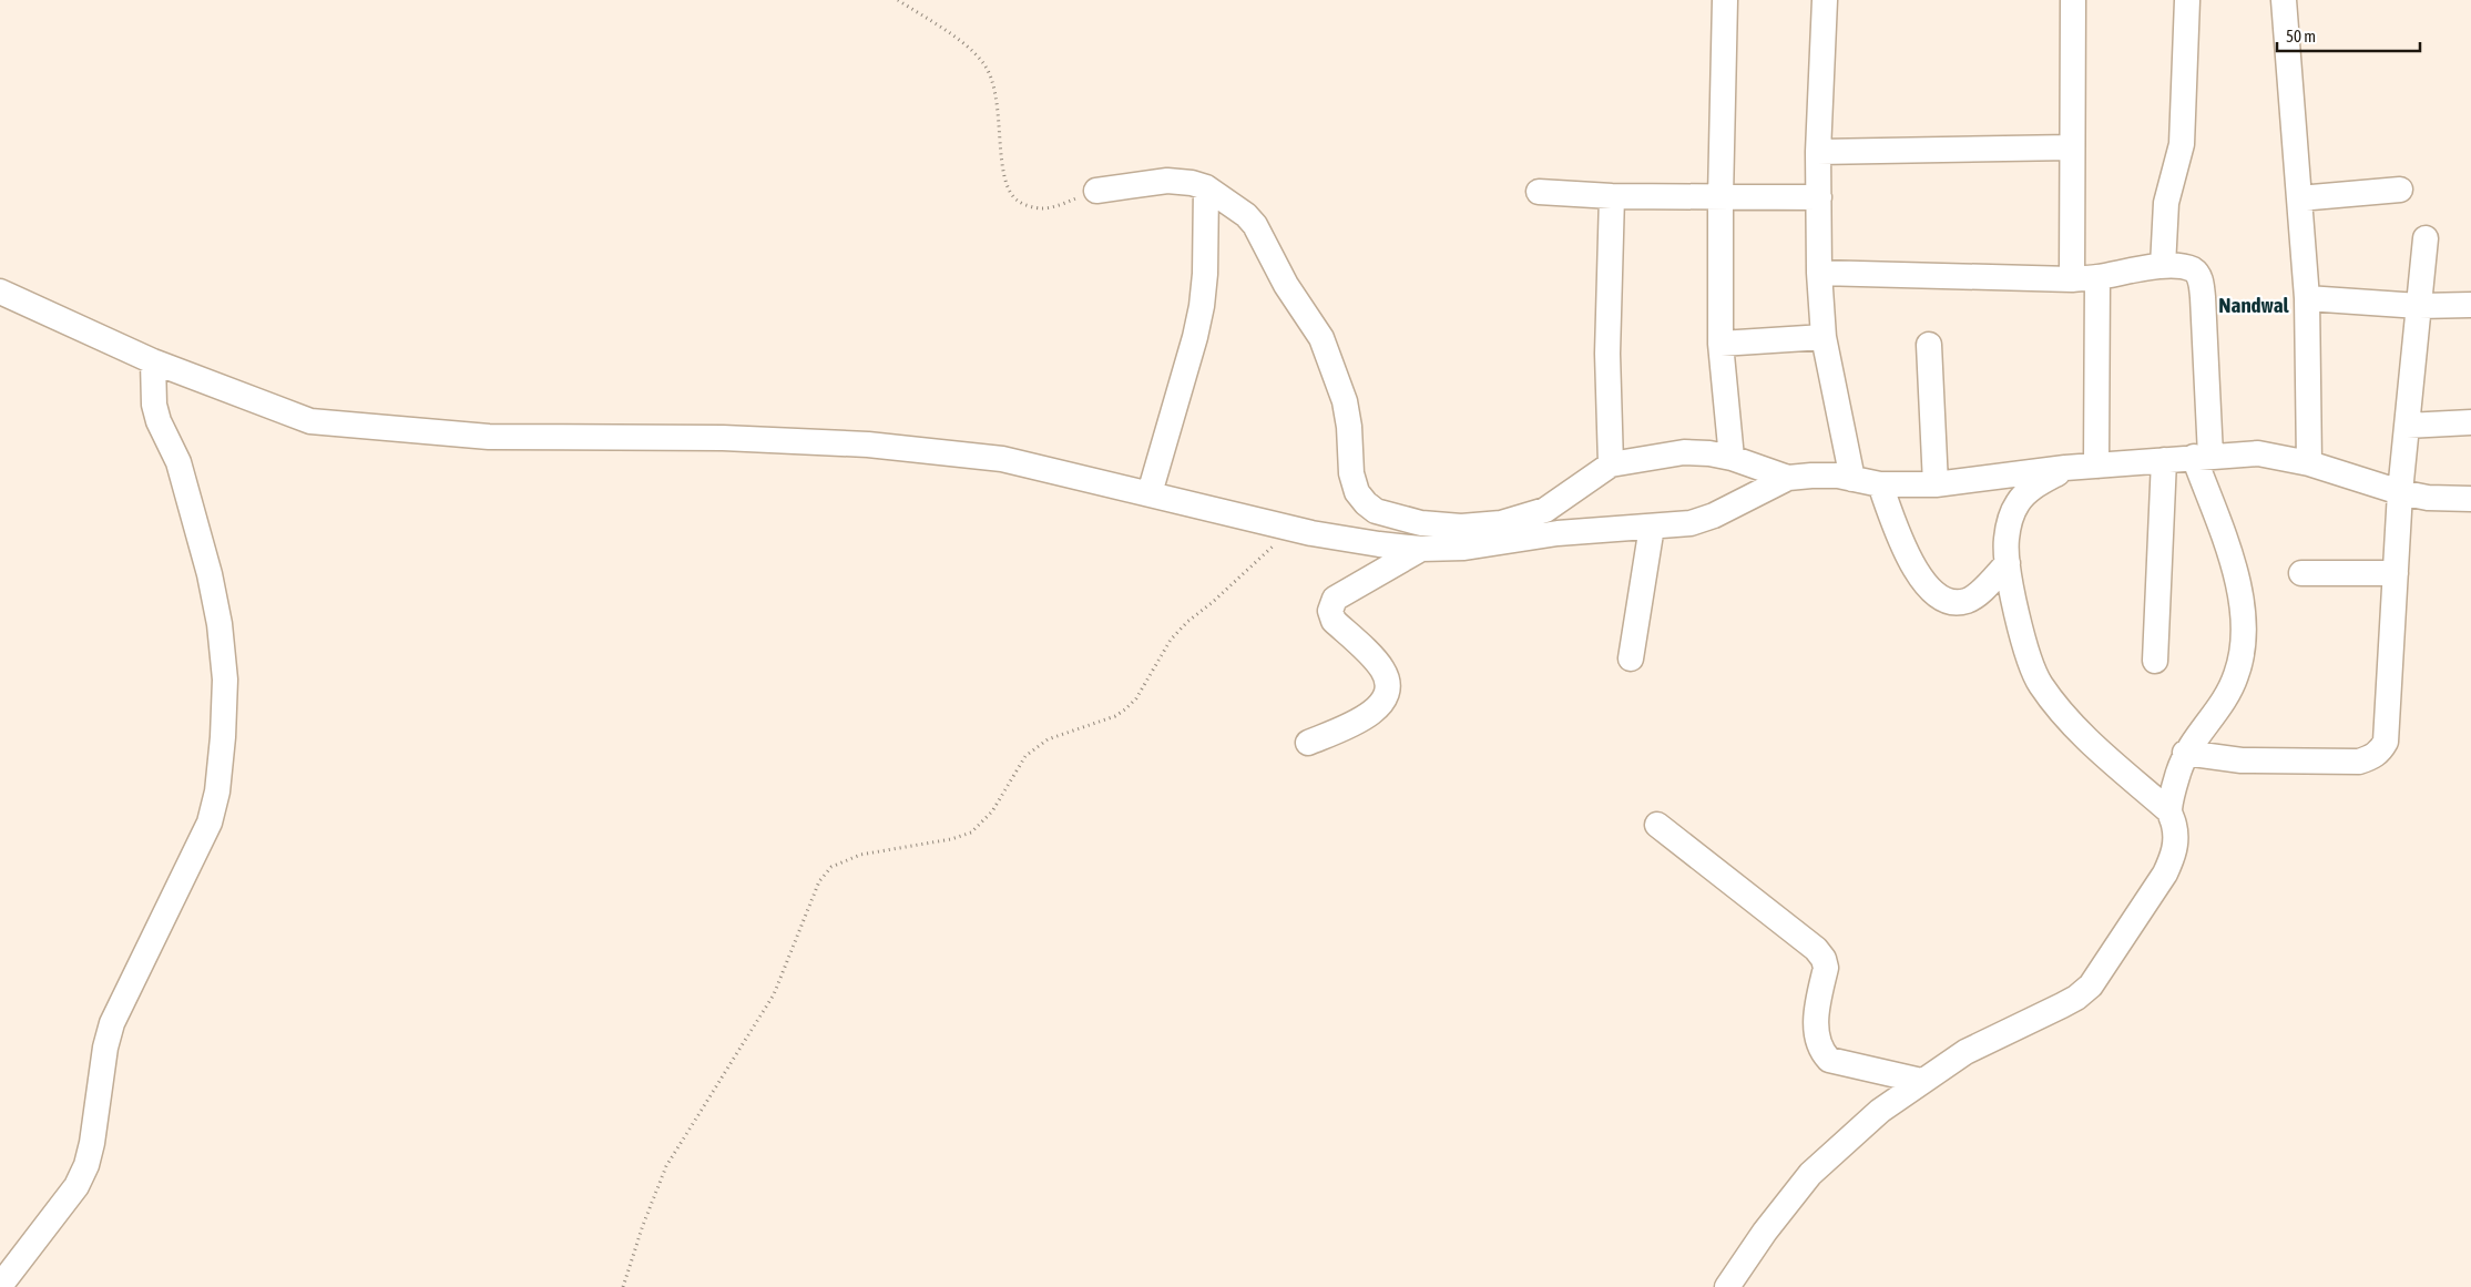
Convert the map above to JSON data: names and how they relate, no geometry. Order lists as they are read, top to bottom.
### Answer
{
  "districts": ["Nandwal"],
  "scale_bar": "50 m"
}
